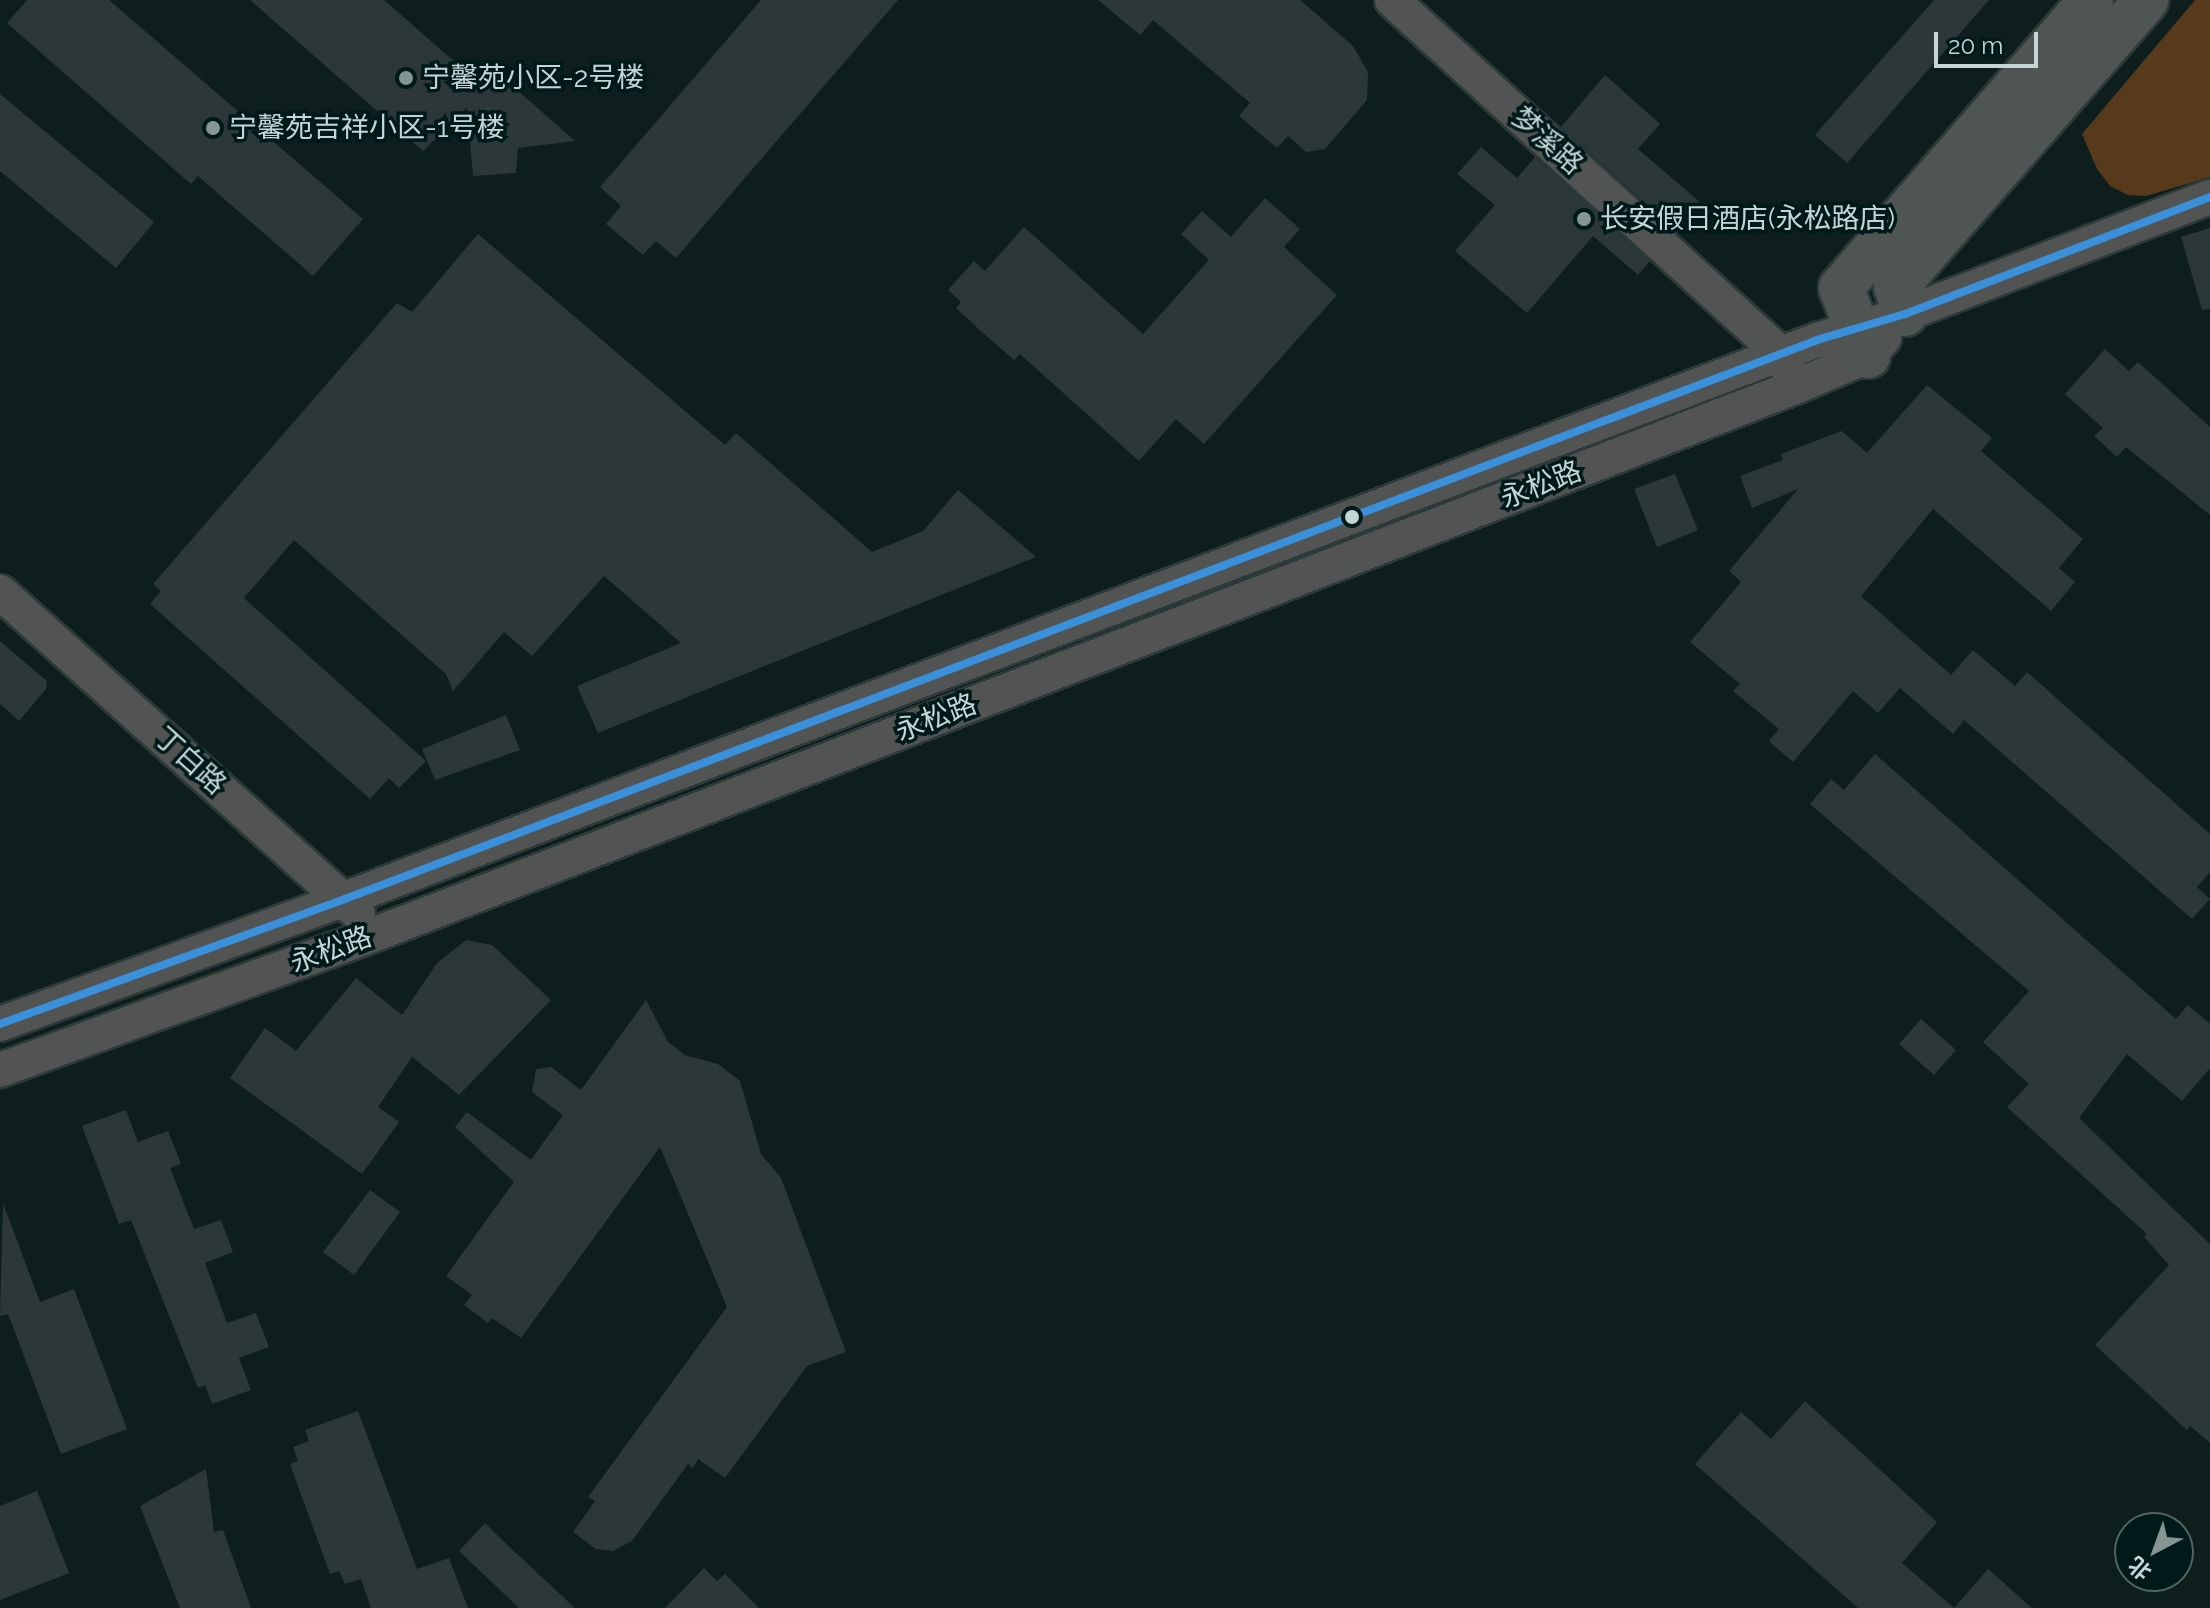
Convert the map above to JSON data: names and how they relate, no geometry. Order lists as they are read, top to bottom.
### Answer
{
  "streets": {
    "street": ["梦溪路", "永松路", "丁白路"]
  },
  "crossings": [
    ["梦溪路", "永松路"],
    ["永松路", "丁白路"]
  ],
  "places": ["宁馨苑小区-2号楼", "宁馨苑吉祥小区-1号楼", "长安假日酒店(永松路店)"],
  "scale_bar": "20 m",
  "north": "bottom left"
}
